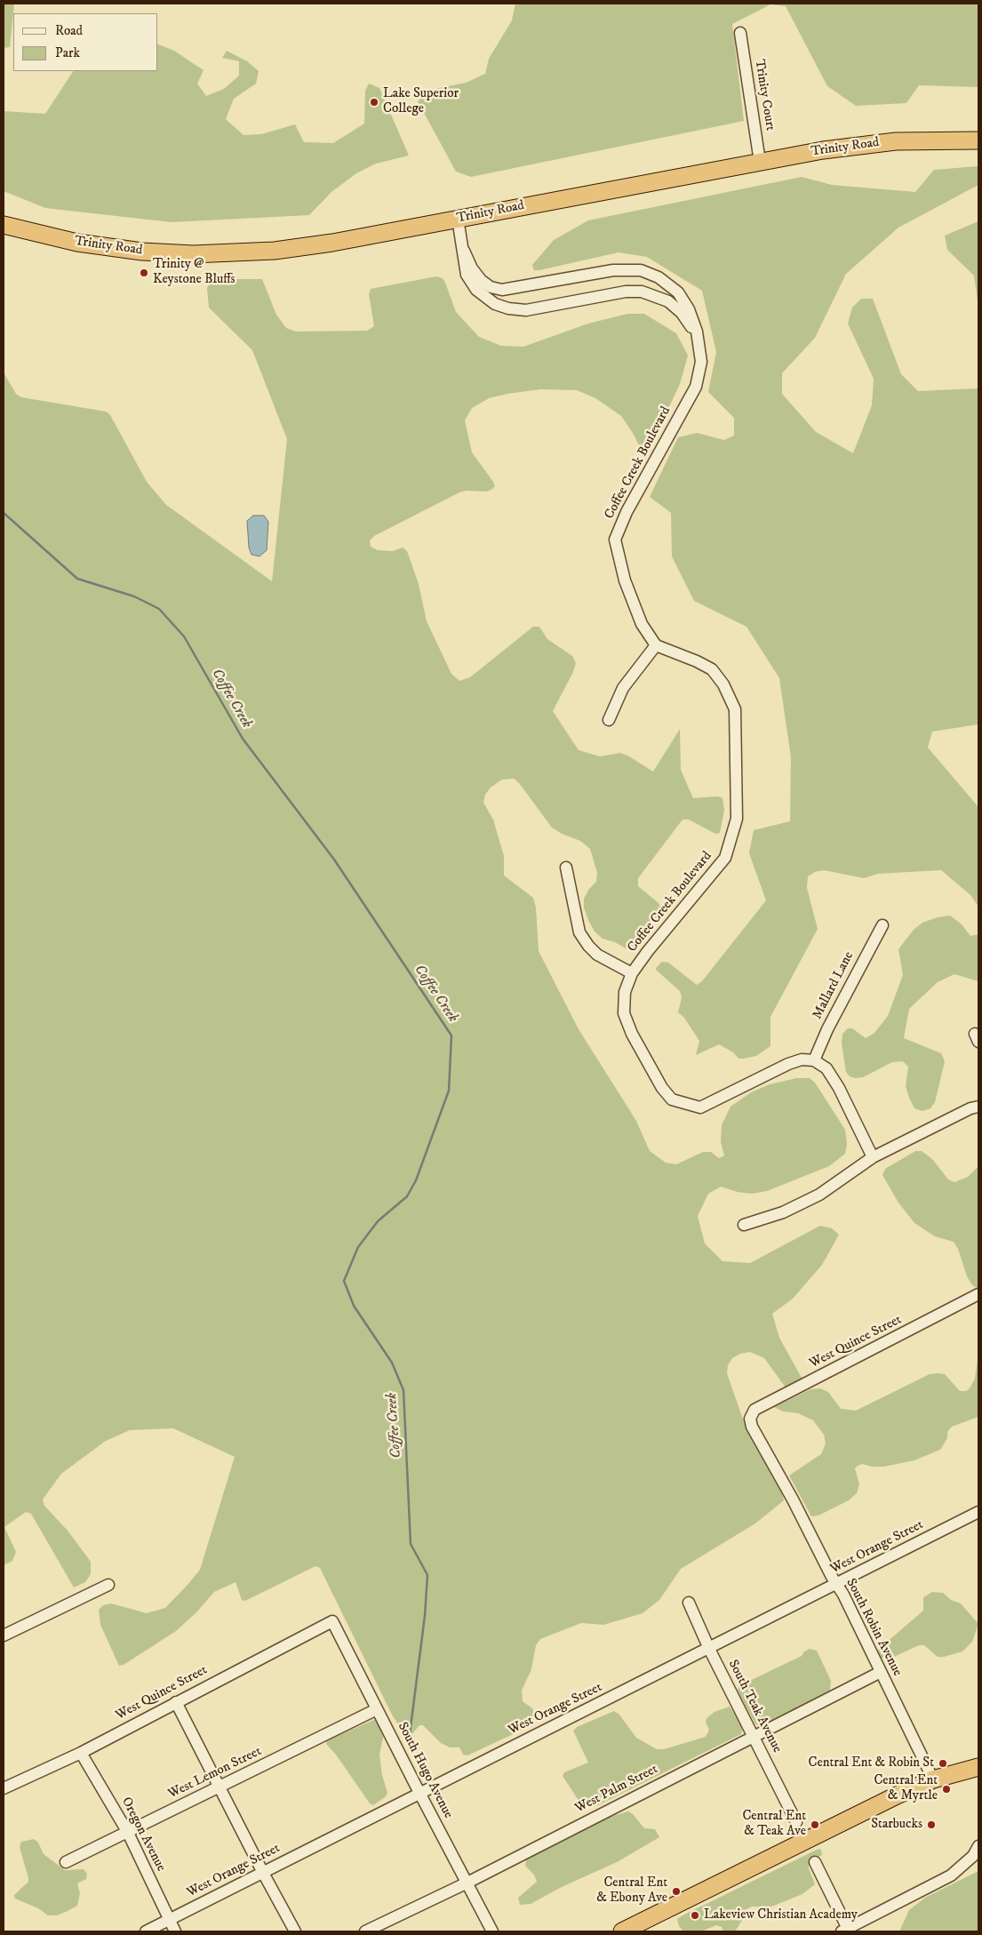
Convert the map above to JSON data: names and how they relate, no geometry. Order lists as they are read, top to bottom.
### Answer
{
  "streets": {
    "highway": ["Trinity Road"],
    "street": [
      "Trinity Court",
      "Coffee Creek Boulevard",
      "Mallard Lane",
      "West Quince Street",
      "West Orange Street",
      "South Robin Avenue",
      "South Teak Avenue",
      "South Hugo Avenue",
      "West Lemon Street",
      "West Palm Street",
      "Oregon Avenue"
    ]
  },
  "crossings": [
    ["Trinity Court", "Trinity Road"],
    ["Trinity Road", "Coffee Creek Boulevard"],
    ["Coffee Creek Boulevard", "Mallard Lane"],
    ["West Quince Street", "South Robin Avenue"],
    ["West Quince Street", "South Hugo Avenue"],
    ["West Quince Street", "Oregon Avenue"],
    ["West Orange Street", "South Robin Avenue"],
    ["West Orange Street", "South Teak Avenue"],
    ["West Orange Street", "South Hugo Avenue"],
    ["West Orange Street", "Oregon Avenue"],
    ["South Robin Avenue", "West Palm Street"],
    ["South Teak Avenue", "West Palm Street"],
    ["South Hugo Avenue", "West Lemon Street"],
    ["South Hugo Avenue", "West Palm Street"],
    ["West Lemon Street", "Oregon Avenue"]
  ],
  "water": ["Coffee Creek"],
  "places": [
    "Lake Superior College",
    "Trinity @ Keystone Bluffs",
    "Central Ent & Robin St",
    "Central Ent & Myrtle",
    "Central Ent & Teak Ave",
    "Starbucks",
    "Central Ent & Ebony Ave",
    "Lakeview Christian Academy"
  ],
  "legend": ["Road", "Park"]
}
